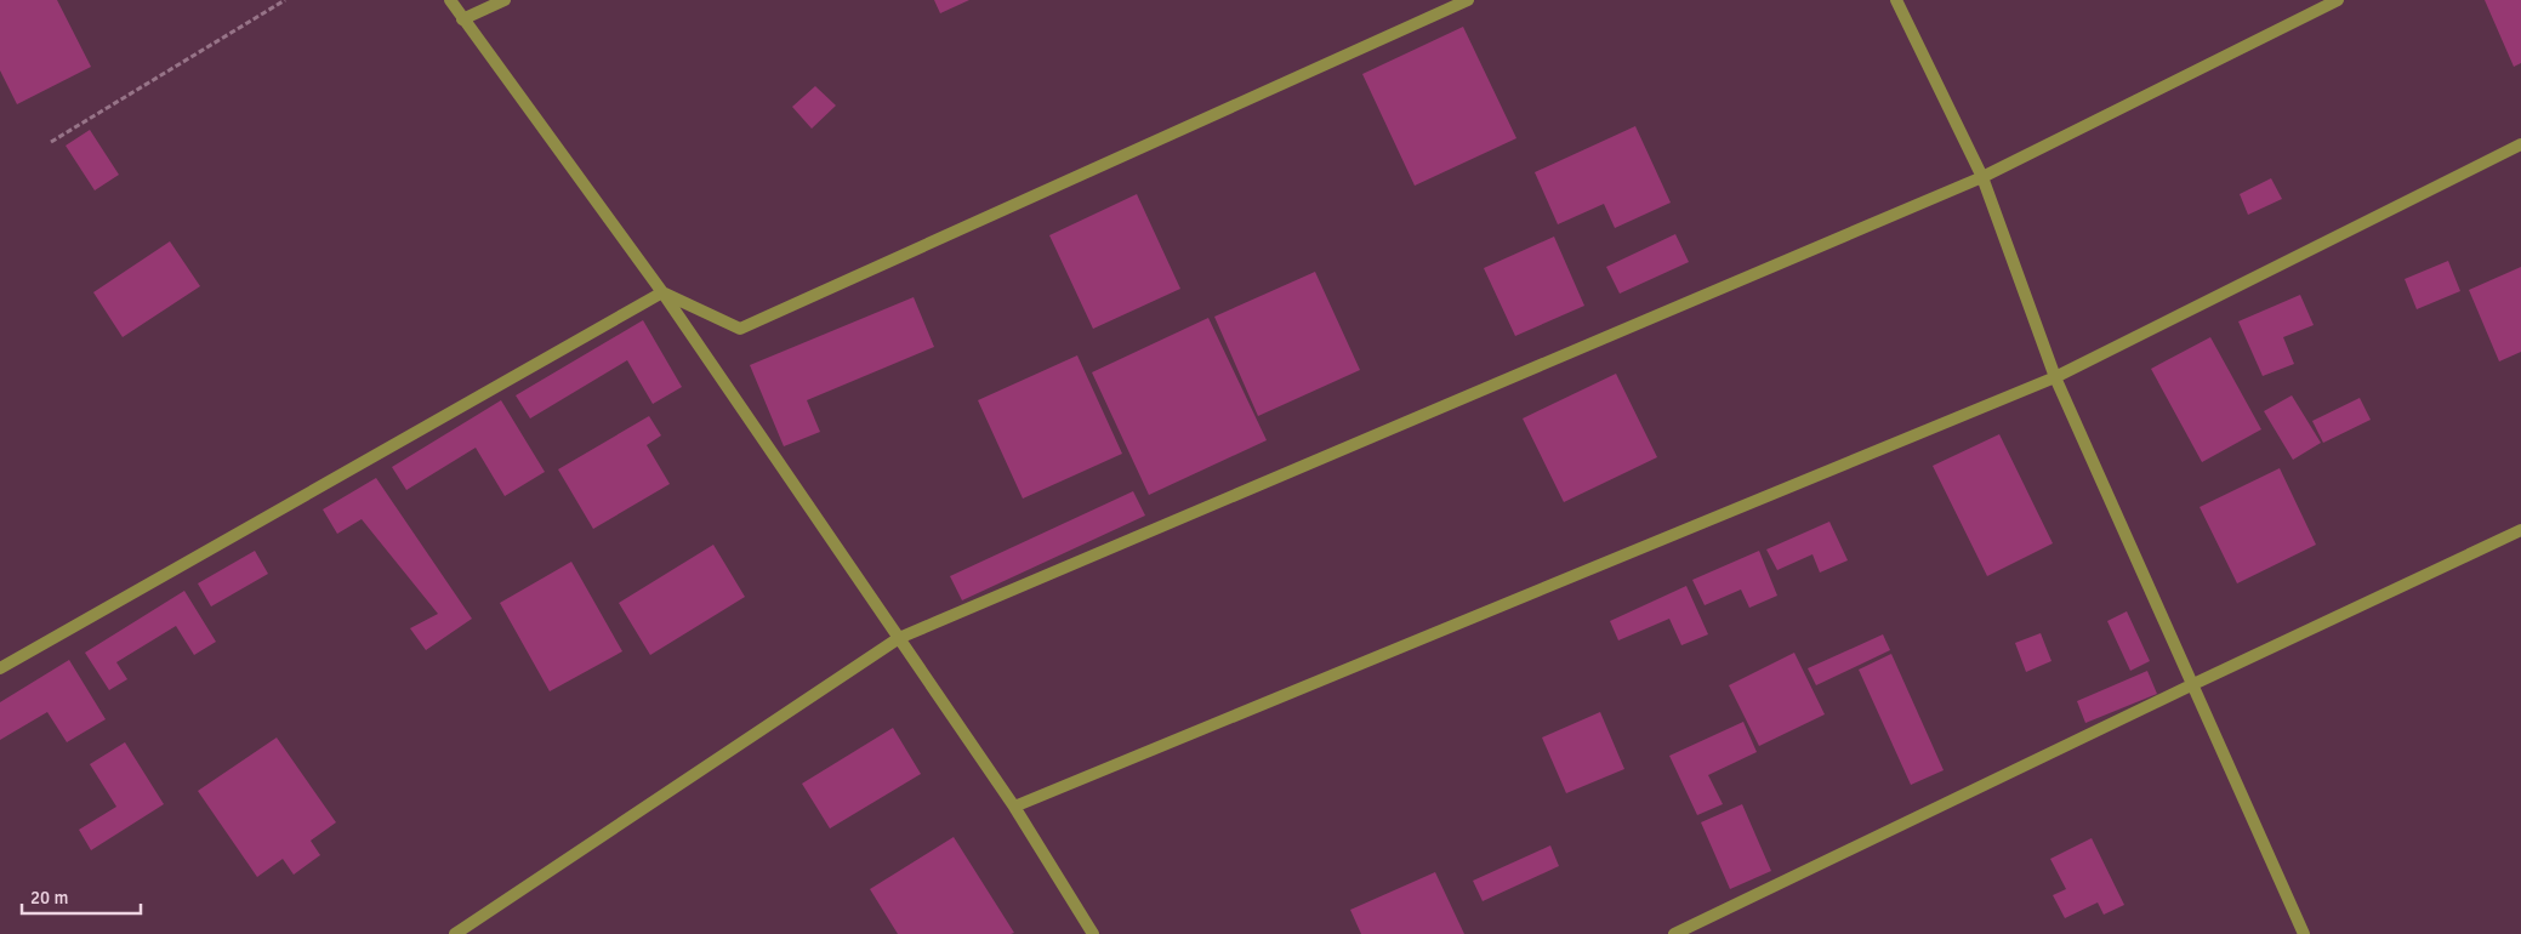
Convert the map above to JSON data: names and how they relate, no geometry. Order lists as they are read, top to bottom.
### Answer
{
  "scale_bar": "20 m"
}
